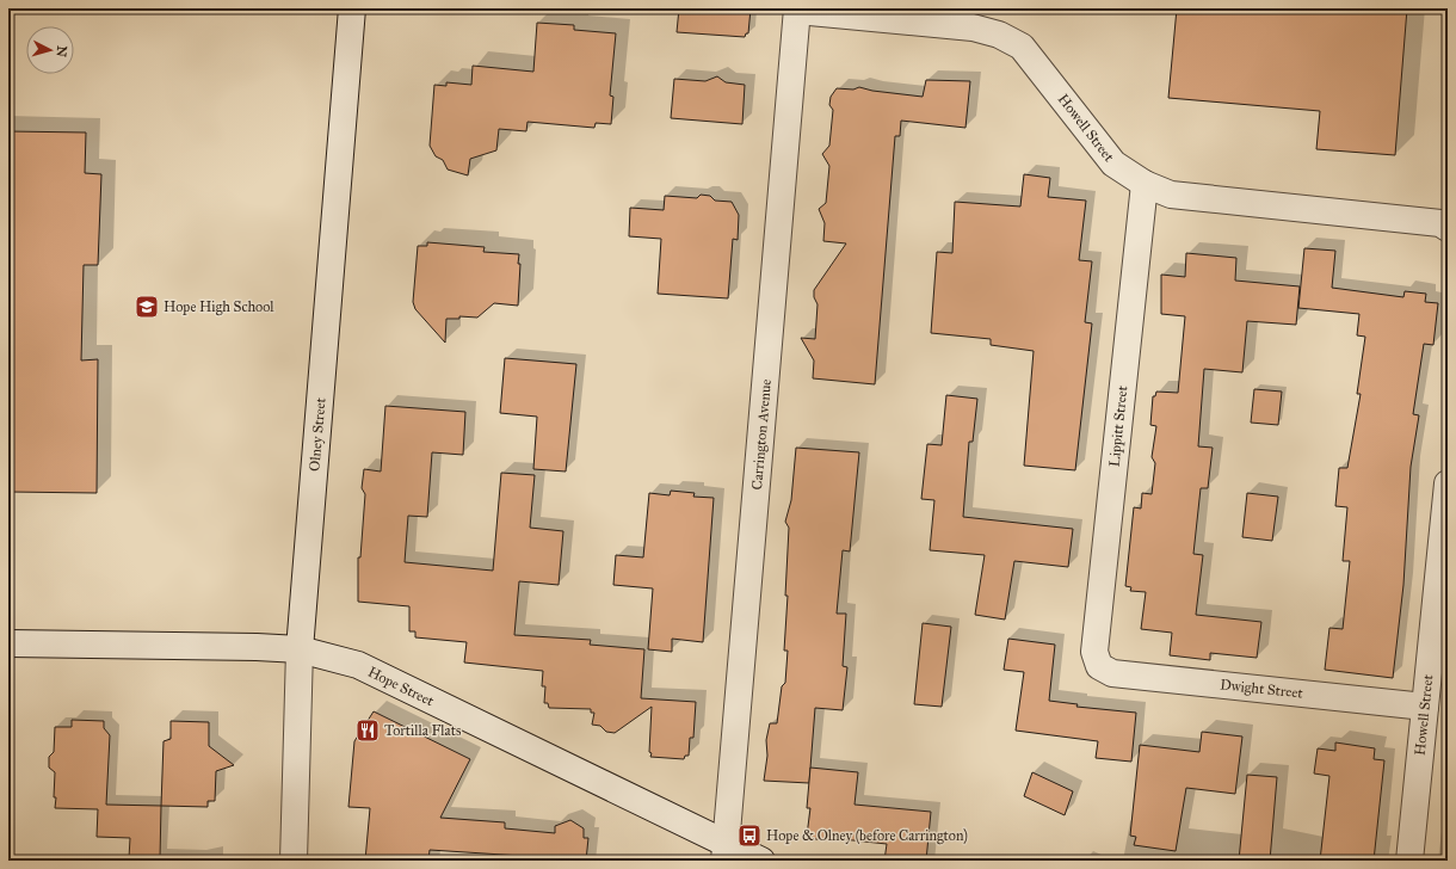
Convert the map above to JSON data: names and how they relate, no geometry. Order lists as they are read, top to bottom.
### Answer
{
  "streets": {
    "street": [
      "Howell Street",
      "Lippitt Street",
      "Olney Street",
      "Carrington Avenue",
      "Hope Street",
      "Dwight Street"
    ]
  },
  "crossings": [
    ["Howell Street", "Lippitt Street"],
    ["Howell Street", "Carrington Avenue"],
    ["Howell Street", "Dwight Street"],
    ["Lippitt Street", "Dwight Street"],
    ["Olney Street", "Hope Street"],
    ["Carrington Avenue", "Hope Street"]
  ],
  "places": {
    "school or university": ["Hope High School"],
    "restaurant": ["Tortilla Flats"],
    "bus stop": ["Hope & Olney (before Carrington)"]
  },
  "north": "right"
}
